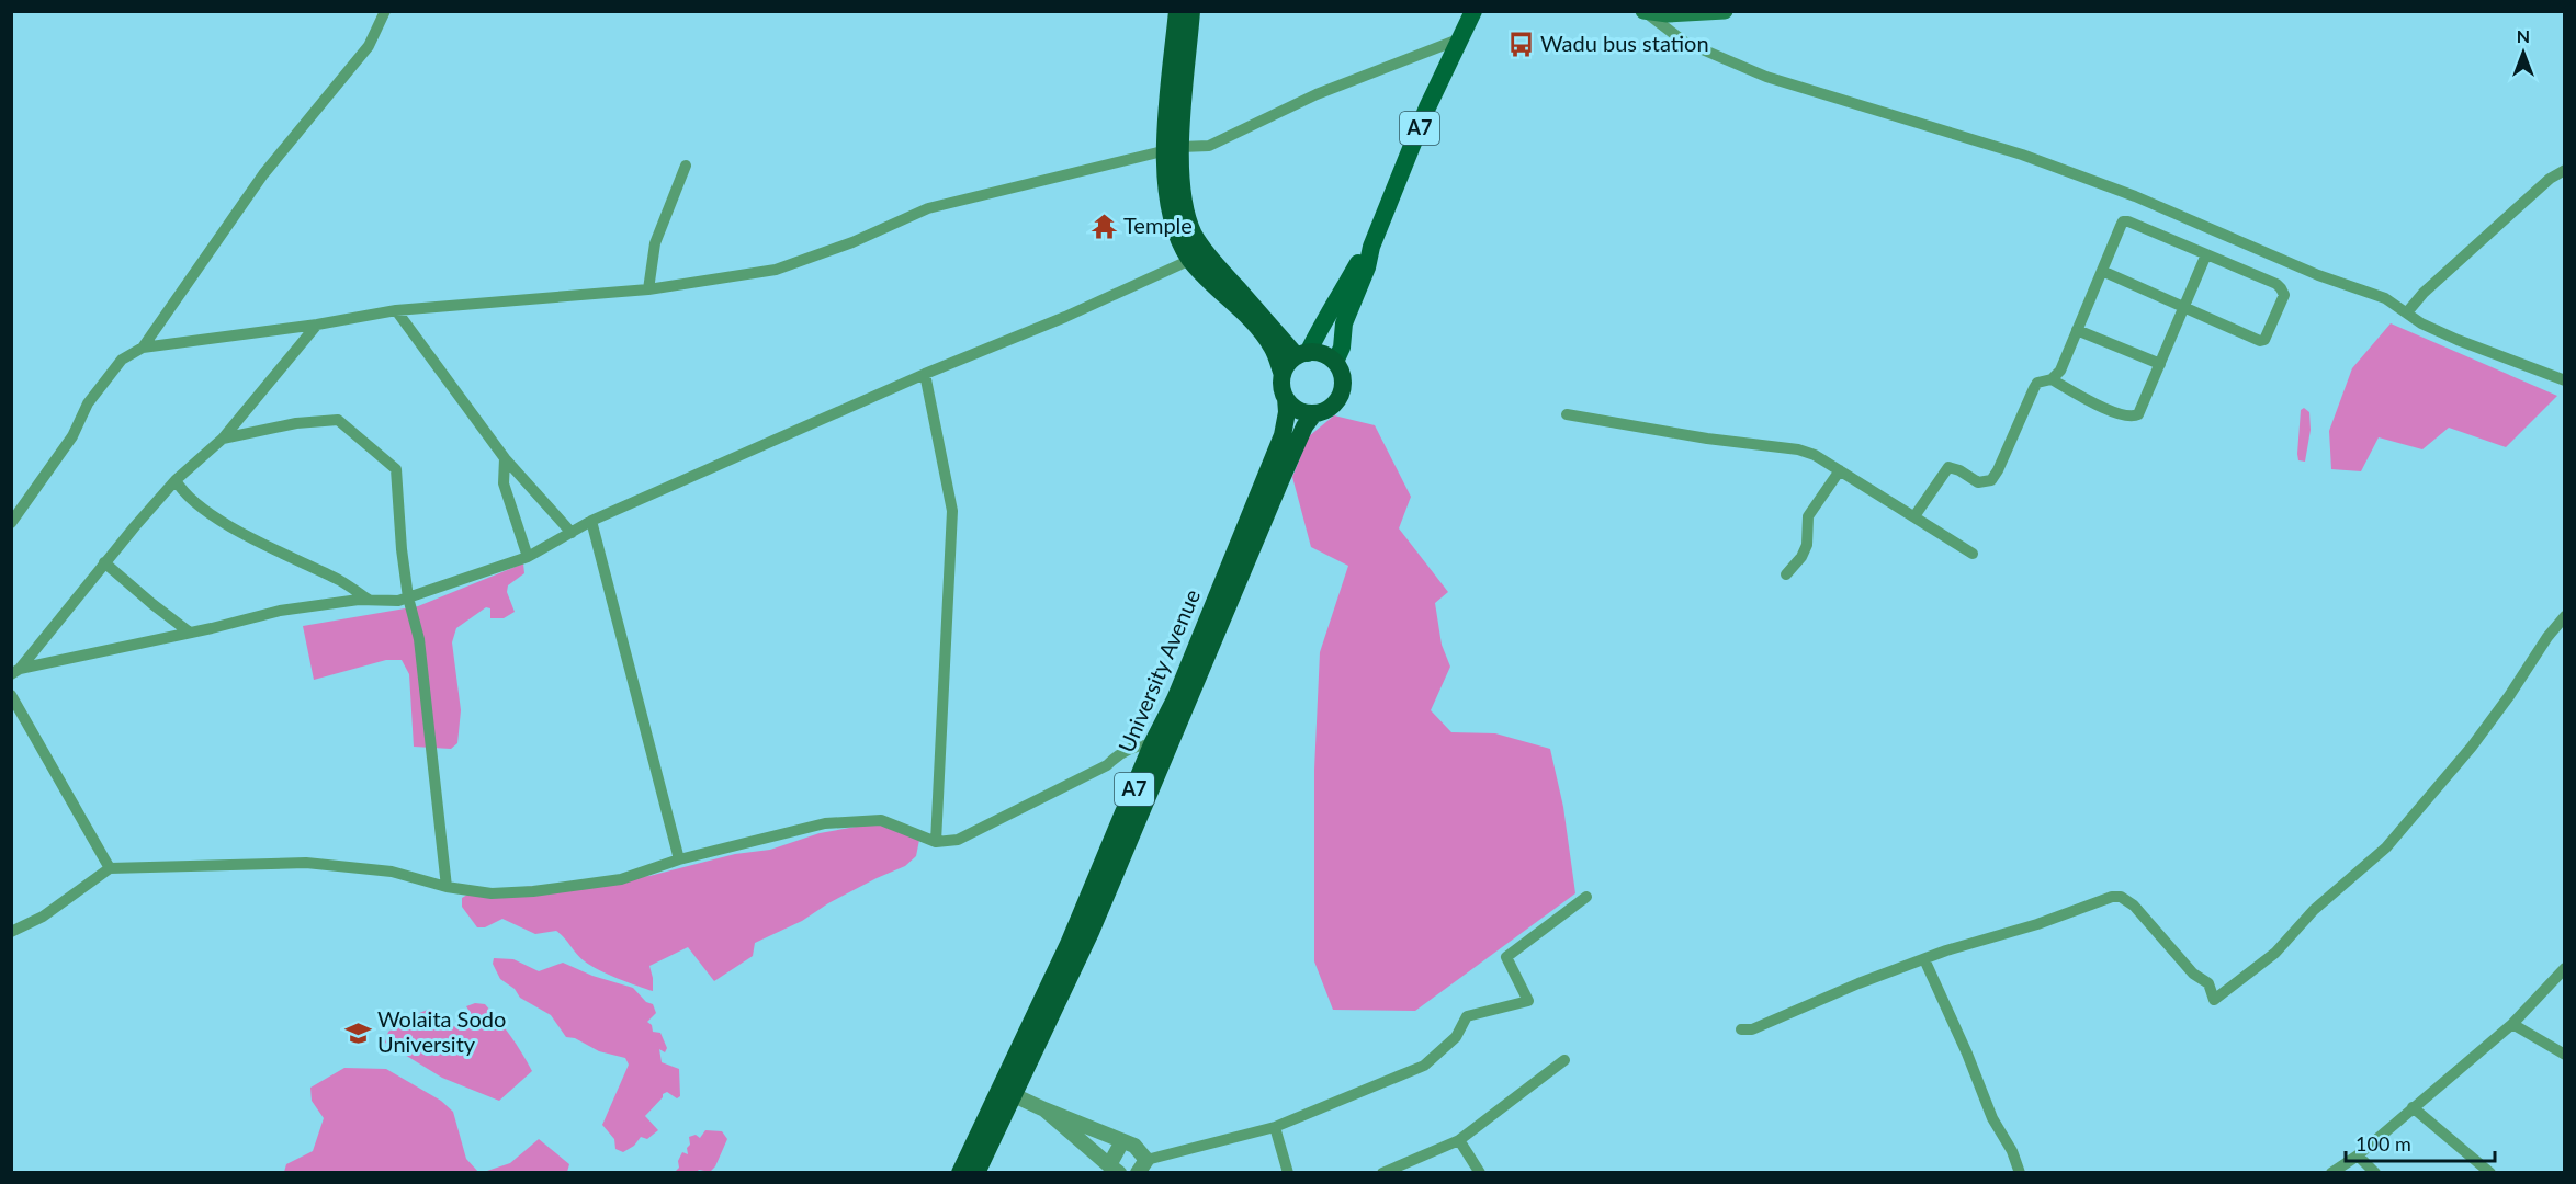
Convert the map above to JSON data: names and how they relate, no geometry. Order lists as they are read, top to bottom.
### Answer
{
  "streets": {
    "highway": ["A7", "University Avenue"]
  },
  "crossings": [
    ["A7", "University Avenue"]
  ],
  "places": {
    "bus stop": ["Wadu bus station"],
    "temple": ["Temple"],
    "school or university": ["Wolaita Sodo University"]
  },
  "scale_bar": "100 m",
  "north": "top"
}
